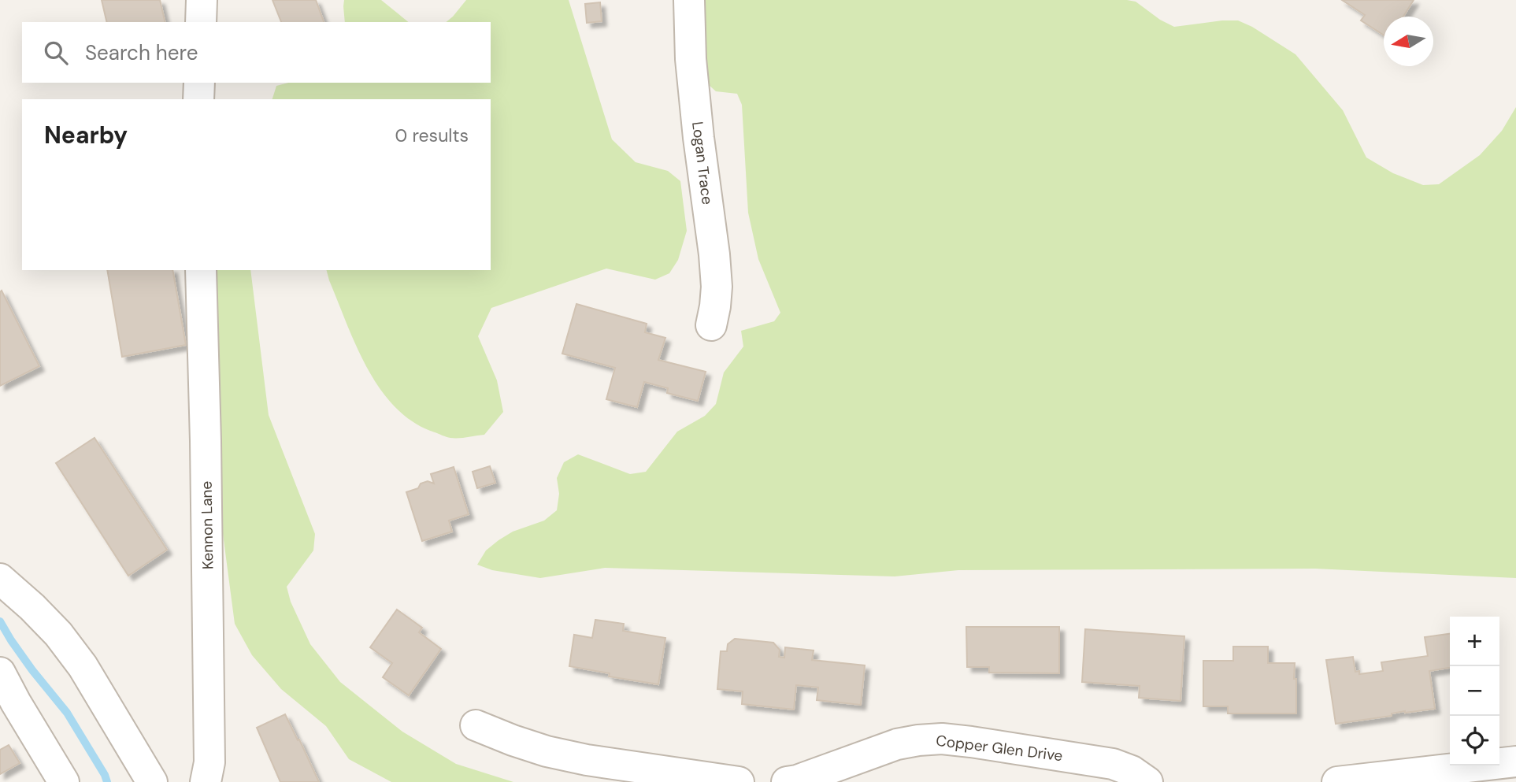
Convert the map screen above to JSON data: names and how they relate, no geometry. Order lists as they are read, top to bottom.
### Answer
{
  "streets": {
    "street": ["Logan Trace", "Kennon Lane", "Copper Glen Drive"]
  },
  "north": "left",
  "page": {
    "search": "Search here",
    "heading": ["Nearby", "0 results"],
    "map_buttons": ["+", "−"]
  }
}
